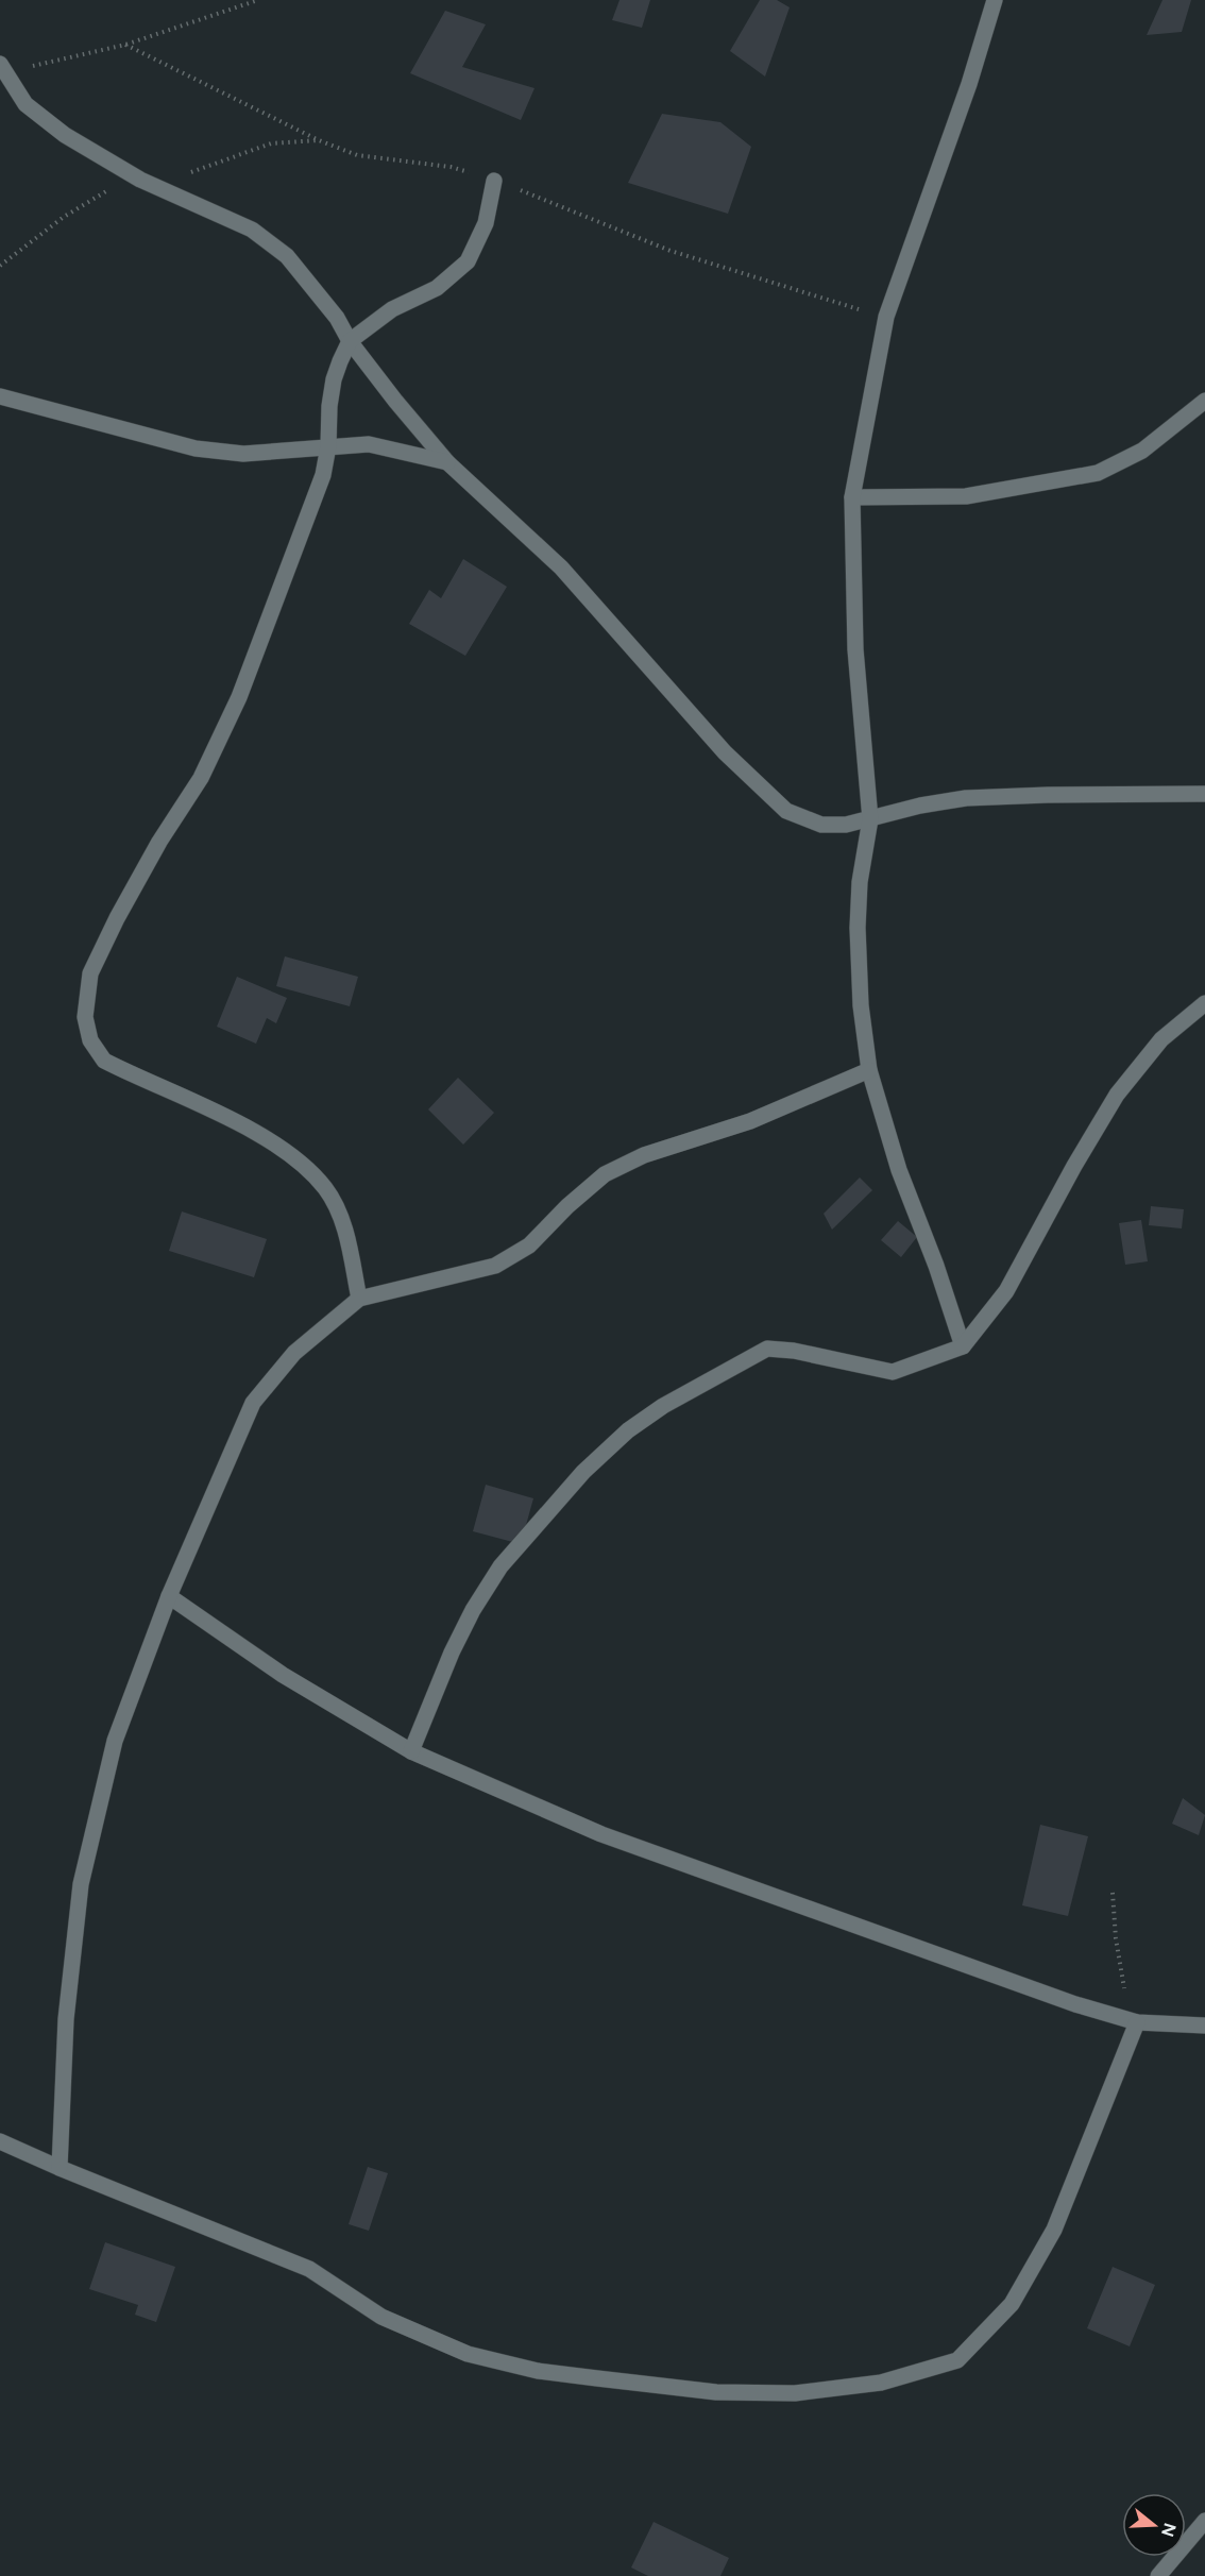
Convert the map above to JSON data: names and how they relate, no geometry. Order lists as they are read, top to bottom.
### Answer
{
  "north": "right"
}
